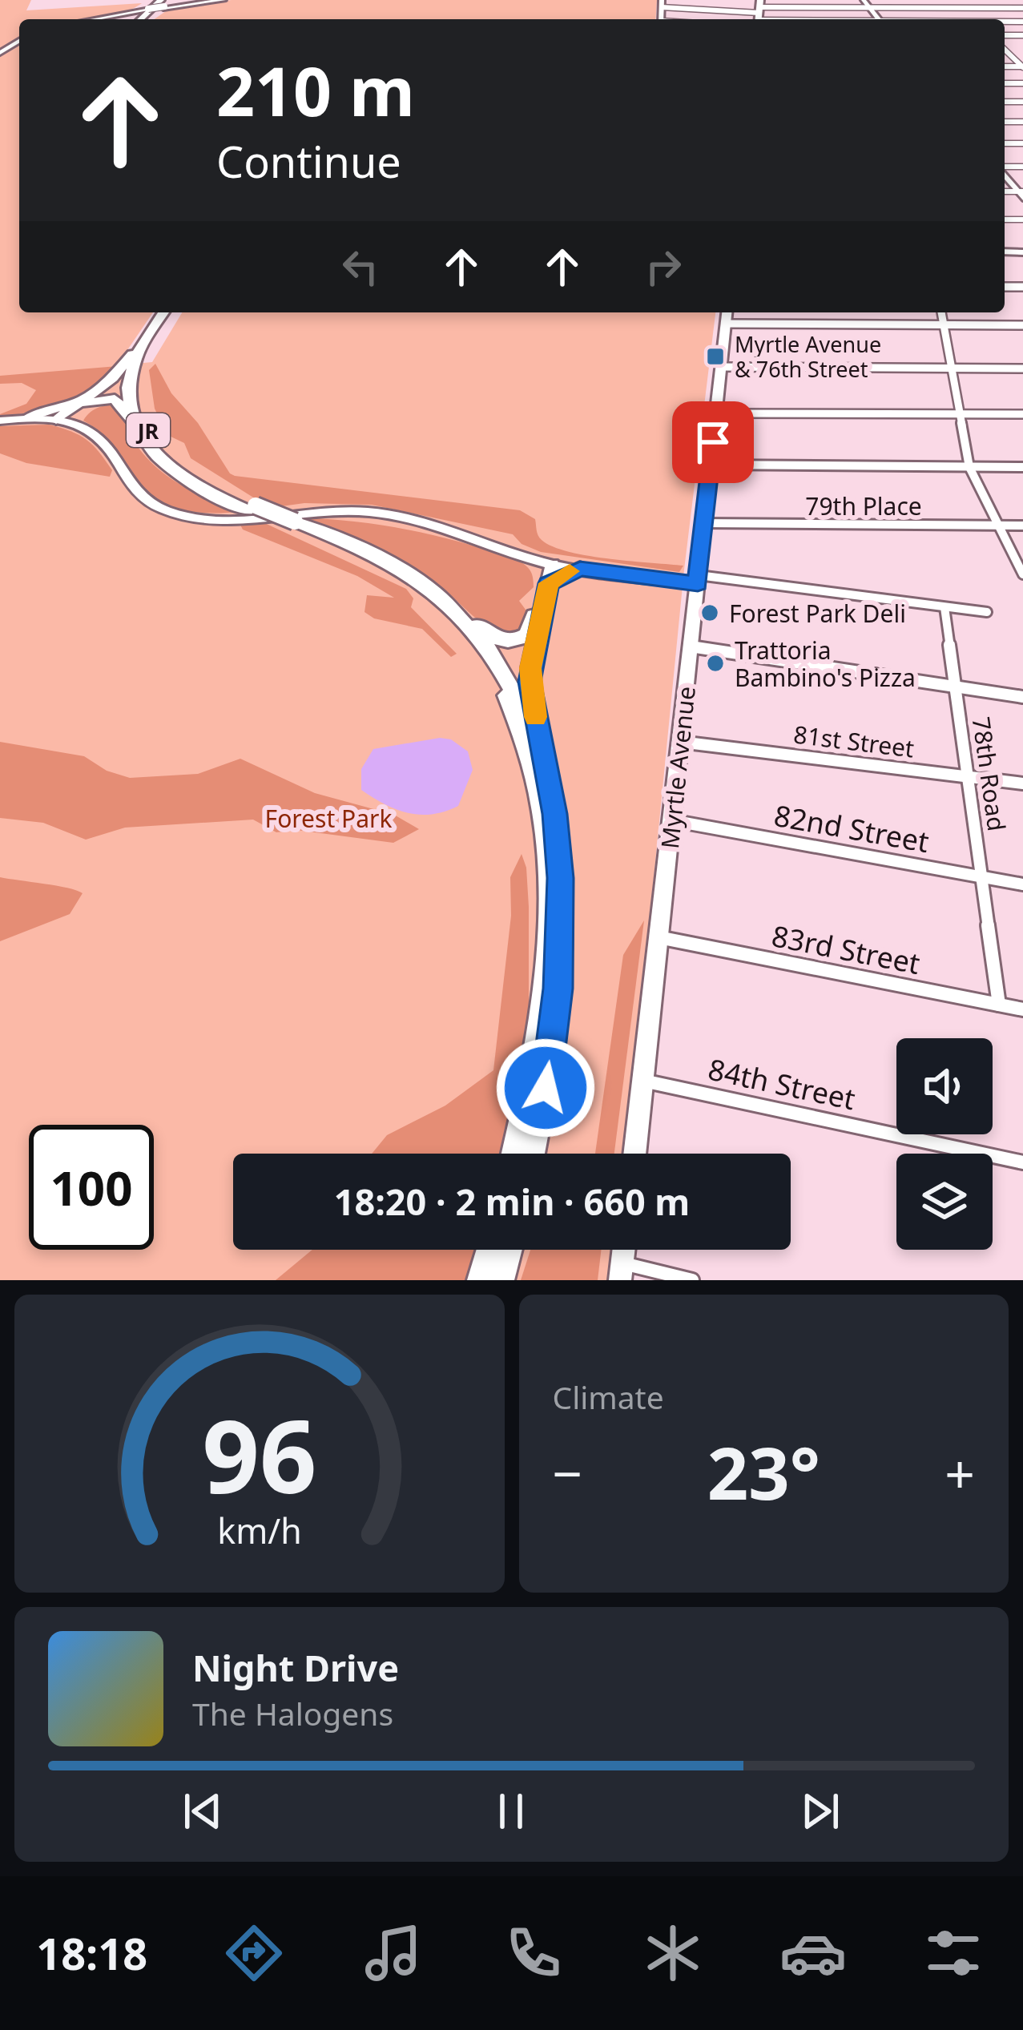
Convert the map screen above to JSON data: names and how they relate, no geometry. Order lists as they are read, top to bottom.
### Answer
{
  "streets": {
    "highway": ["JR"],
    "main road": ["Myrtle Avenue"],
    "street": [
      "79th Place",
      "81st Street",
      "78th Road",
      "82nd Street",
      "83rd Street",
      "84th Street"
    ]
  },
  "crossings": [
    ["79th Place", "Myrtle Avenue"],
    ["81st Street", "Myrtle Avenue"],
    ["81st Street", "78th Road"],
    ["Myrtle Avenue", "82nd Street"],
    ["Myrtle Avenue", "83rd Street"],
    ["Myrtle Avenue", "84th Street"],
    ["78th Road", "82nd Street"],
    ["78th Road", "83rd Street"]
  ],
  "parks": ["Forest Park"],
  "places": {
    "transit": ["Myrtle Avenue & 76th Street"],
    "other": ["Forest Park Deli", "Trattoria Bambino's Pizza"]
  },
  "page": {
    "turn": ["210 m", "Continue"],
    "limit": "100",
    "trip": "18:20 · 2 min · 660 m",
    "tile": "Climate",
    "heat": ["−", "23°", "+"],
    "song": ["Night Drive", "The Halogens"],
    "tabs": "18:18",
    "gauge": ["96", "km/h"]
  }
}
